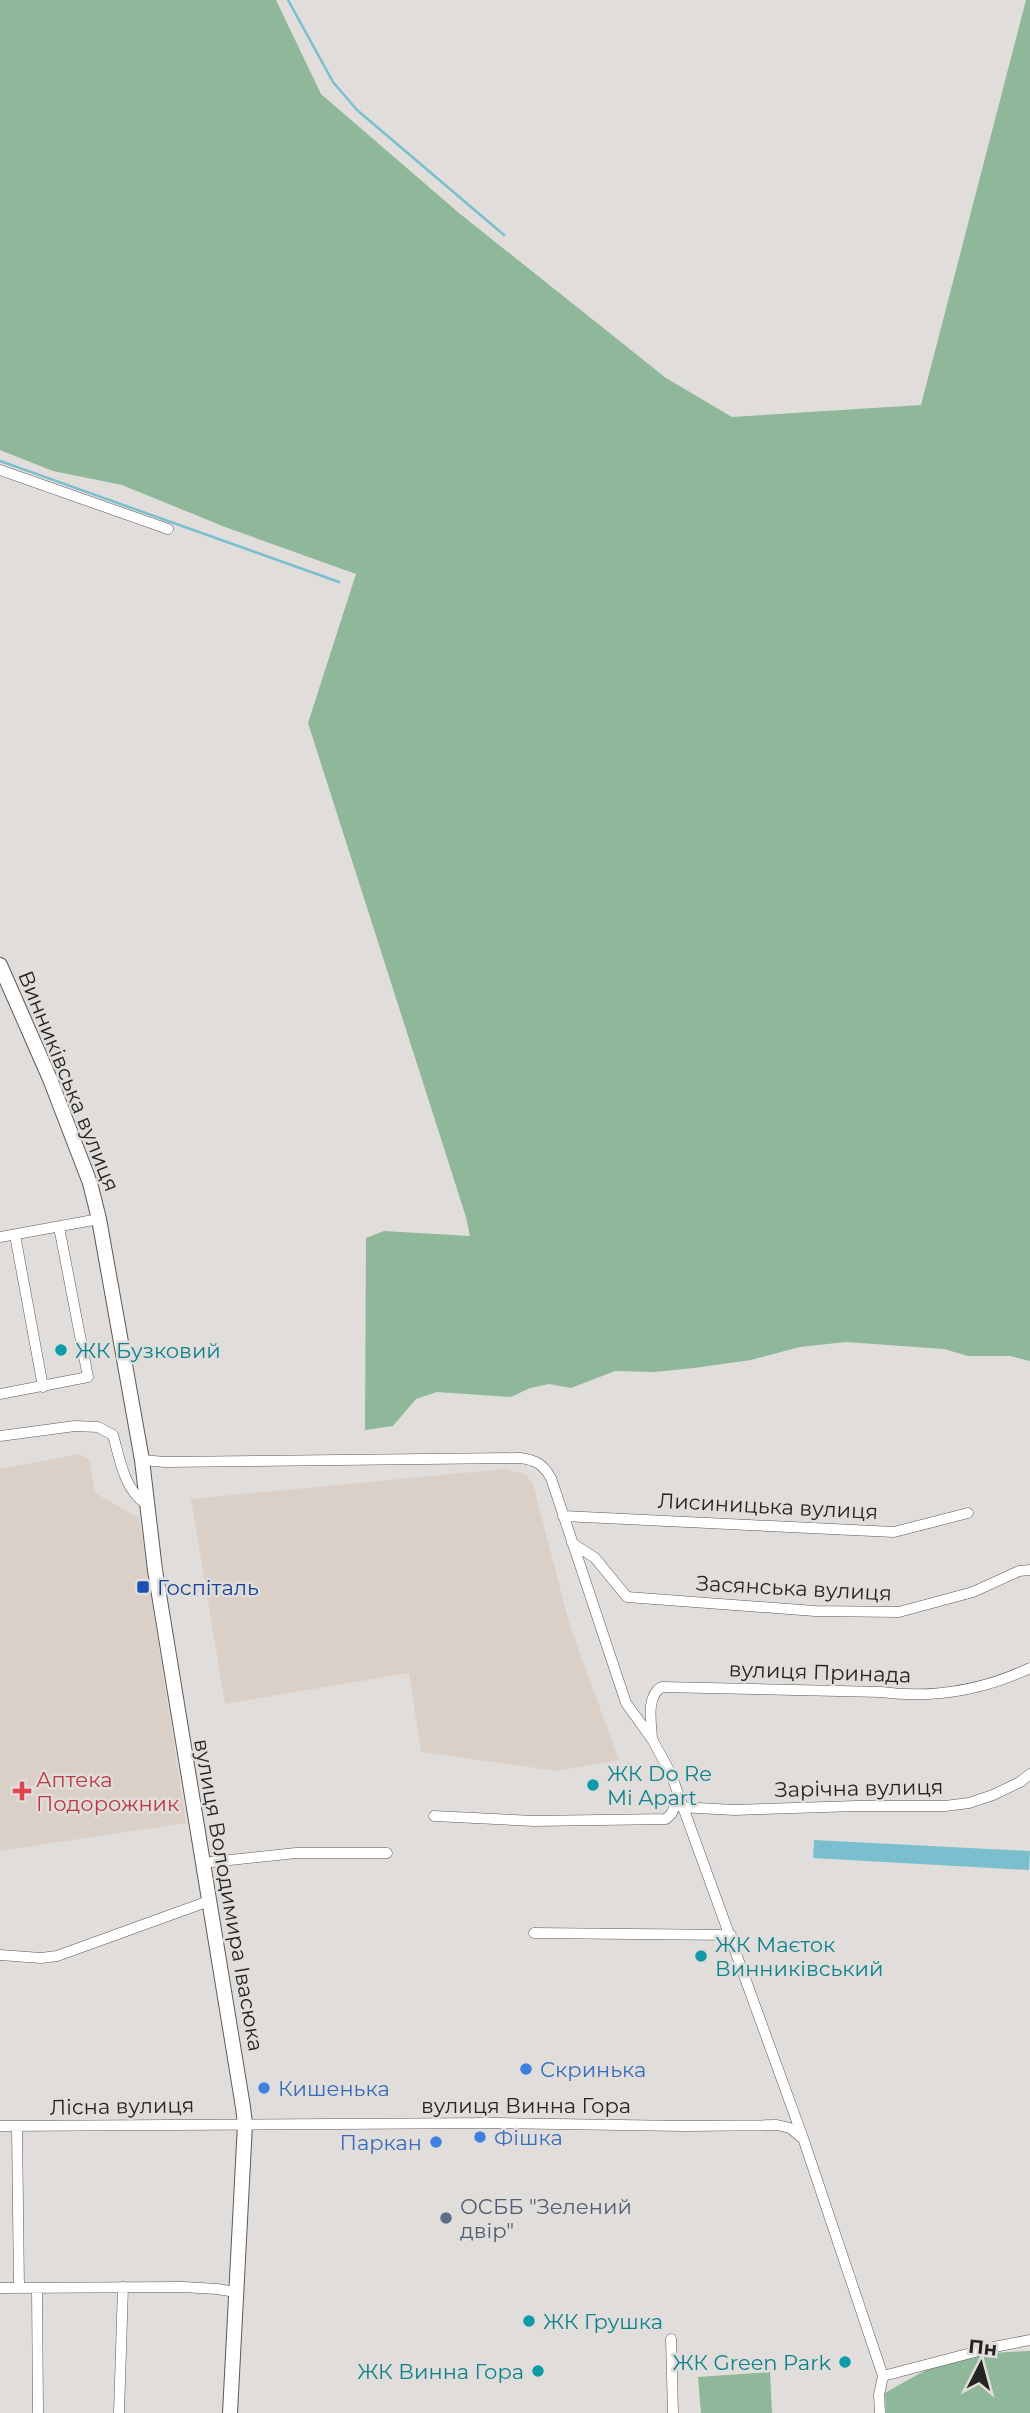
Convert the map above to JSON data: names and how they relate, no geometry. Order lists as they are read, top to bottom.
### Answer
{
  "streets": {
    "main road": ["Винниківська вулиця", "вулиця Володимира Івасюка"],
    "street": [
      "Лисиницька вулиця",
      "Засянська вулиця",
      "вулиця Принада",
      "Зарічна вулиця",
      "вулиця Винна Гора",
      "Лісна вулиця"
    ]
  },
  "crossings": [
    ["Винниківська вулиця", "вулиця Володимира Івасюка"],
    ["вулиця Володимира Івасюка", "вулиця Винна Гора"],
    ["вулиця Володимира Івасюка", "Лісна вулиця"],
    ["вулиця Винна Гора", "Лісна вулиця"]
  ],
  "places": {
    "other": [
      "ЖК Бузковий",
      "ЖК Do Re Mi Apart",
      "ЖК Маєток Винниківський",
      "Скринька",
      "Кишенька",
      "Фішка",
      "Паркан",
      "ОСББ \"Зелений двір\"",
      "ЖК Грушка",
      "ЖК Green Park",
      "ЖК Винна Гора"
    ],
    "transit": ["Госпіталь"],
    "health": ["Аптека Подорожник"]
  },
  "north": "top"
}
